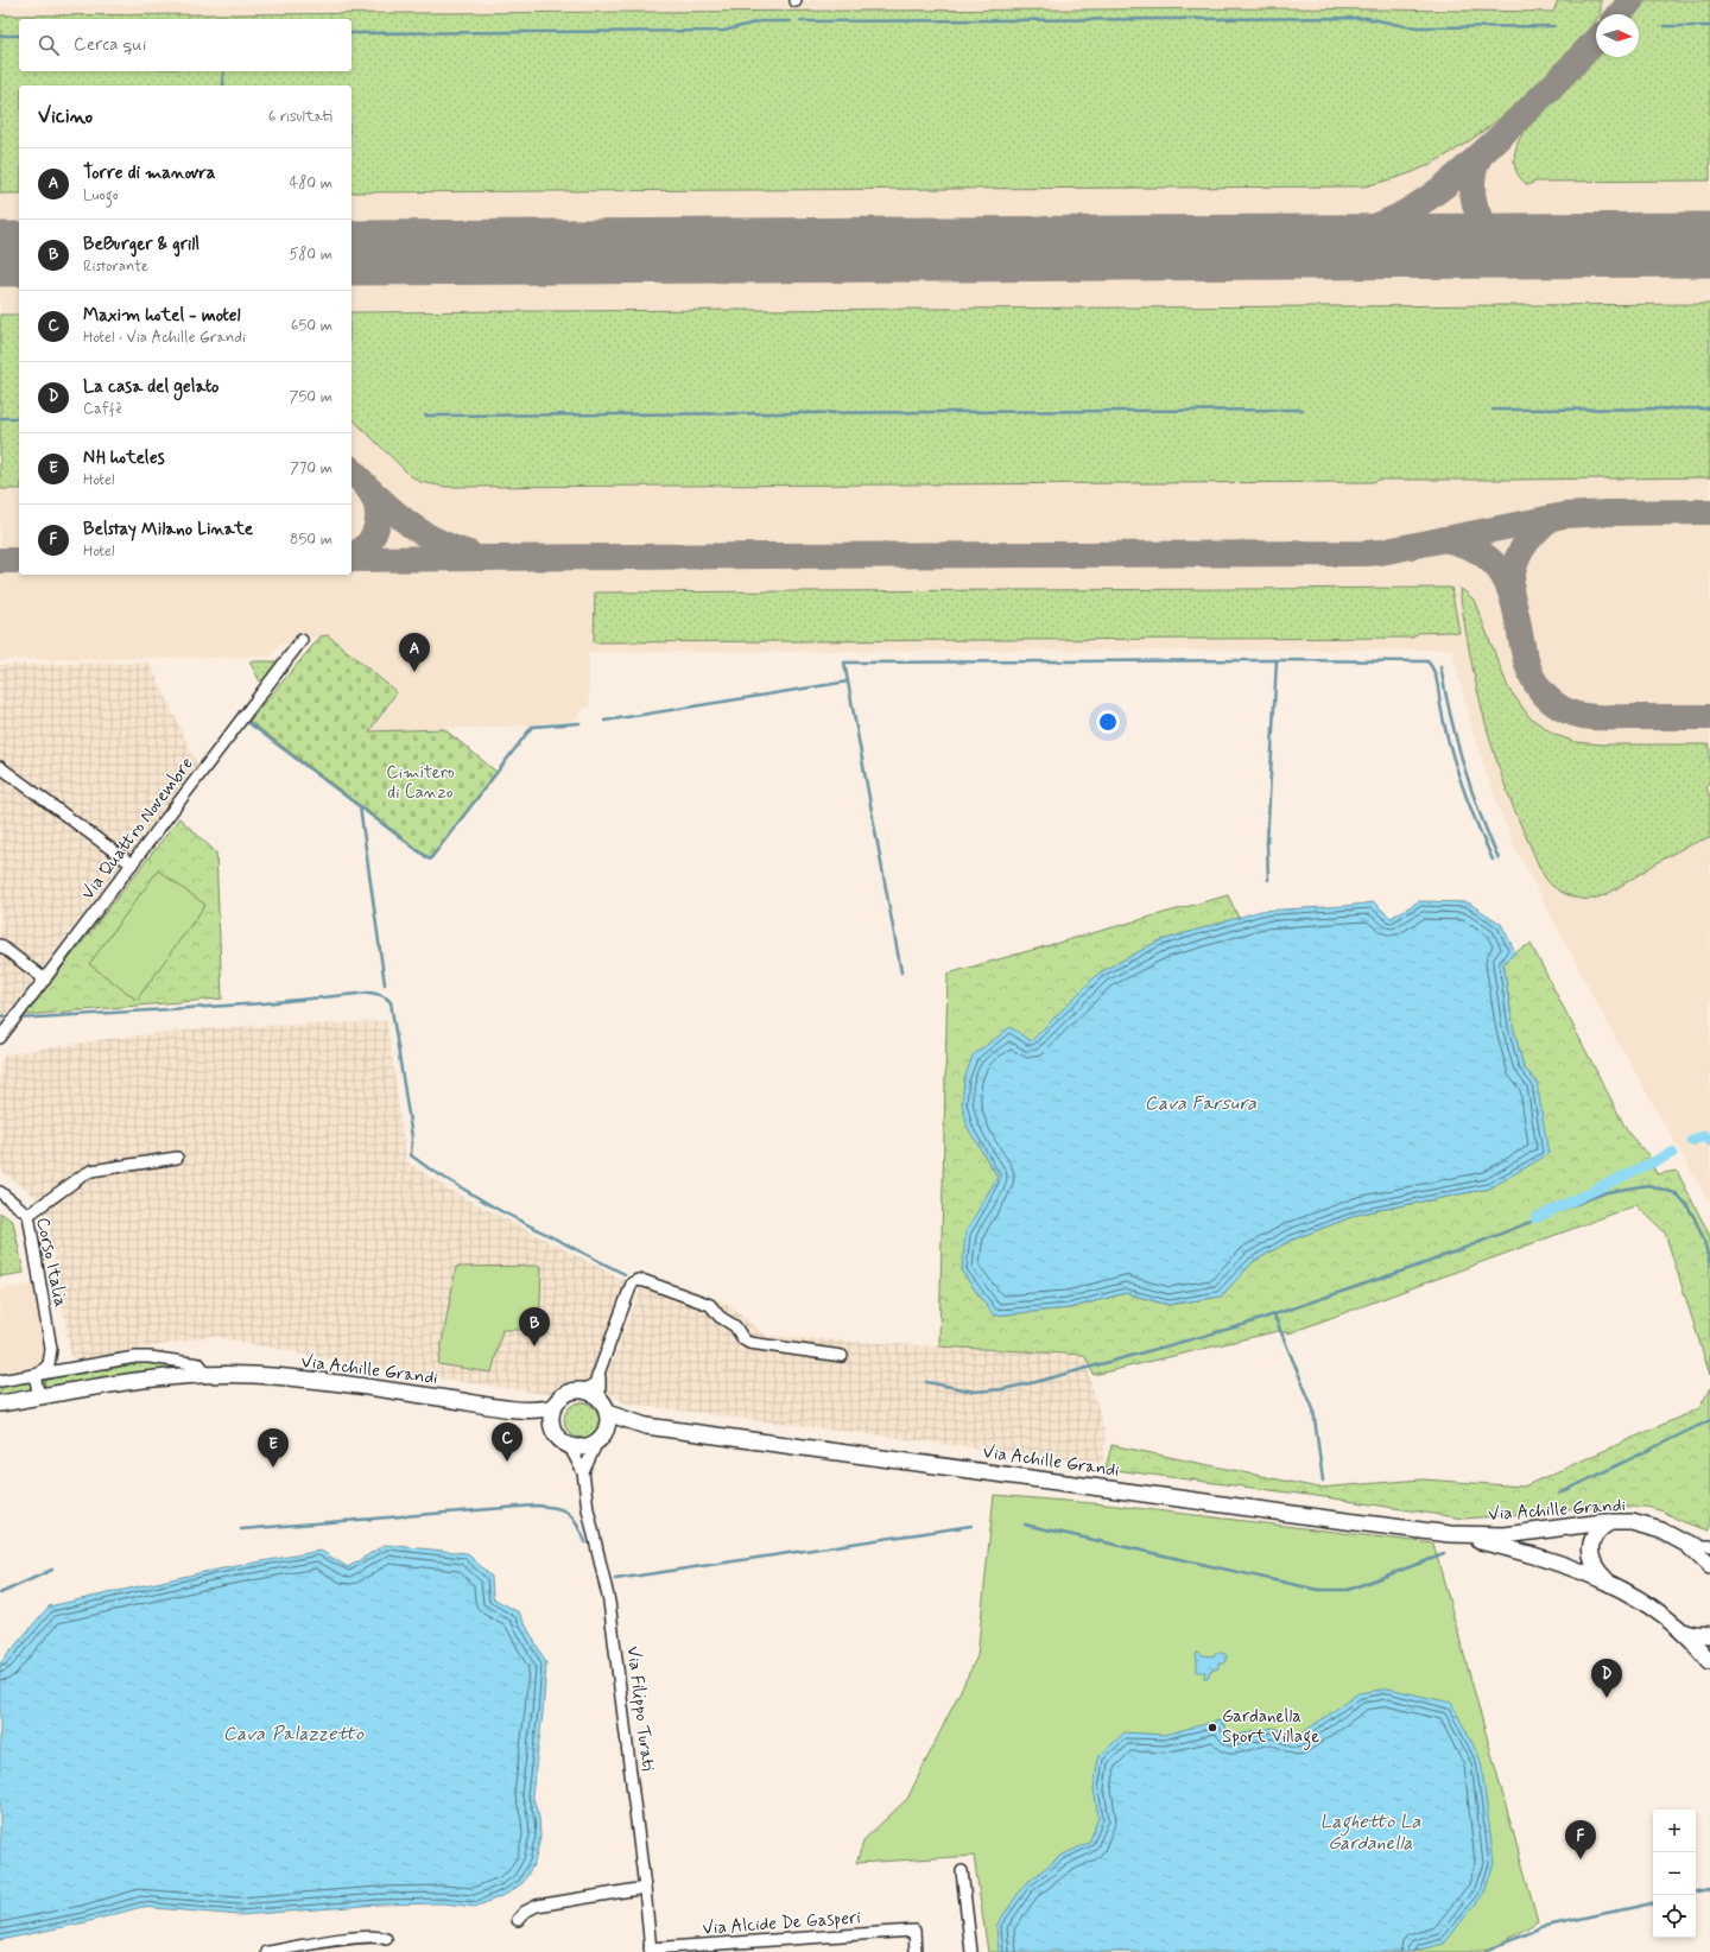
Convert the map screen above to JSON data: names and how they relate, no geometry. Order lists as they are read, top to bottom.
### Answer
{
  "streets": {
    "main road": ["Via Achille Grandi"],
    "street": [
      "Via Quattro Novembre",
      "Corso Italia",
      "Via Filippo Turati",
      "Via Alcide De Gasperi"
    ]
  },
  "crossings": [
    ["Via Achille Grandi", "Via Filippo Turati"],
    ["Via Filippo Turati", "Via Alcide De Gasperi"]
  ],
  "water": ["Cava Farsura", "Cava Palazzetto", "Laghetto La Gardanella"],
  "parks": ["Cimitero di Canzo"],
  "places": ["Gardanella Sport Village"],
  "north": "right",
  "page": {
    "search": "Cerca qui",
    "heading": ["Vicino", "6 risultati"],
    "list": [
      {
        "mark": "A",
        "name": "Torre di manovra",
        "note": "Luogo",
        "value": "480 m"
      },
      {
        "mark": "B",
        "name": "BeBurger & grill",
        "note": "Ristorante",
        "value": "580 m"
      },
      {
        "mark": "C",
        "name": "Maxim hotel - motel",
        "note": "Hotel · Via Achille Grandi",
        "value": "650 m"
      },
      {
        "mark": "D",
        "name": "La casa del gelato",
        "note": "Caffè",
        "value": "750 m"
      },
      {
        "mark": "E",
        "name": "NH hoteles",
        "note": "Hotel",
        "value": "770 m"
      },
      {
        "mark": "F",
        "name": "Belstay Milano Linate",
        "note": "Hotel",
        "value": "850 m"
      }
    ],
    "pins": [
      "A",
      "B",
      "C",
      "E",
      "D",
      "F"
    ],
    "map_buttons": ["+", "−"]
  }
}
